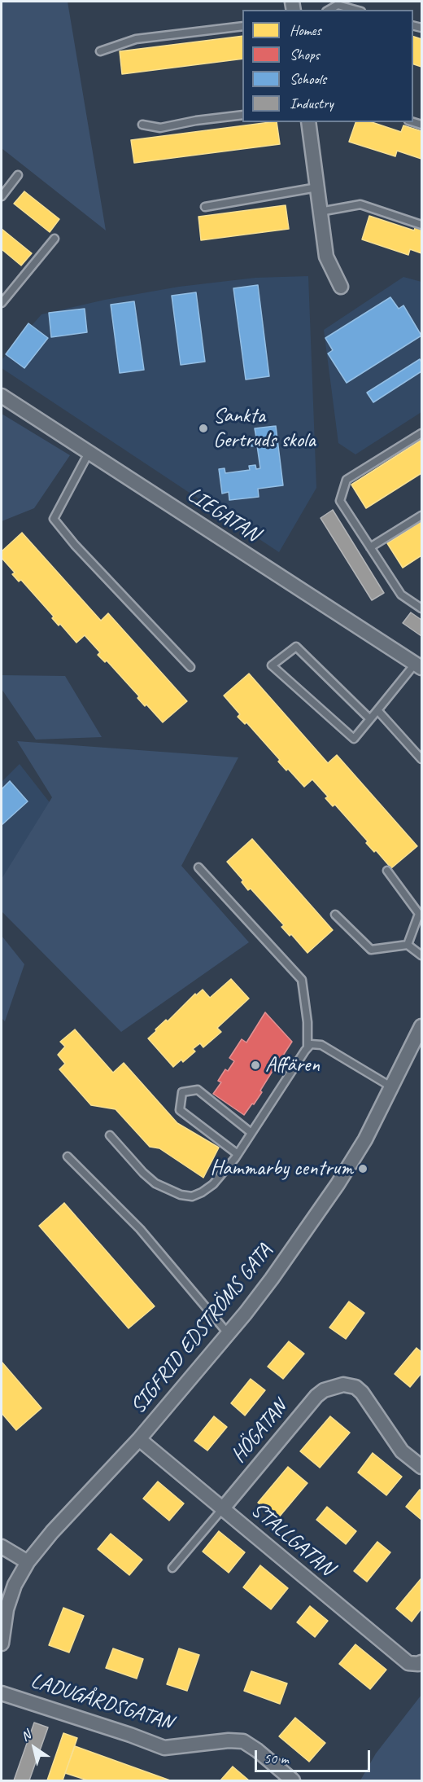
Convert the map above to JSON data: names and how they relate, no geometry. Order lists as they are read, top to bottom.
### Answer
{
  "streets": {
    "street": [
      "LIEGATAN",
      "SIGFRID EDSTRÖMS GATA",
      "HÖGATAN",
      "STALLGATAN",
      "LADUGÅRDSGATAN"
    ]
  },
  "crossings": [
    ["SIGFRID EDSTRÖMS GATA", "STALLGATAN"],
    ["HÖGATAN", "STALLGATAN"]
  ],
  "places": ["Sankta Gertruds skola", "Affären", "Hammarby centrum"],
  "legend": [
    "Homes",
    "Shops",
    "Schools",
    "Industry"
  ],
  "scale_bar": "50 m",
  "north": "top left"
}
